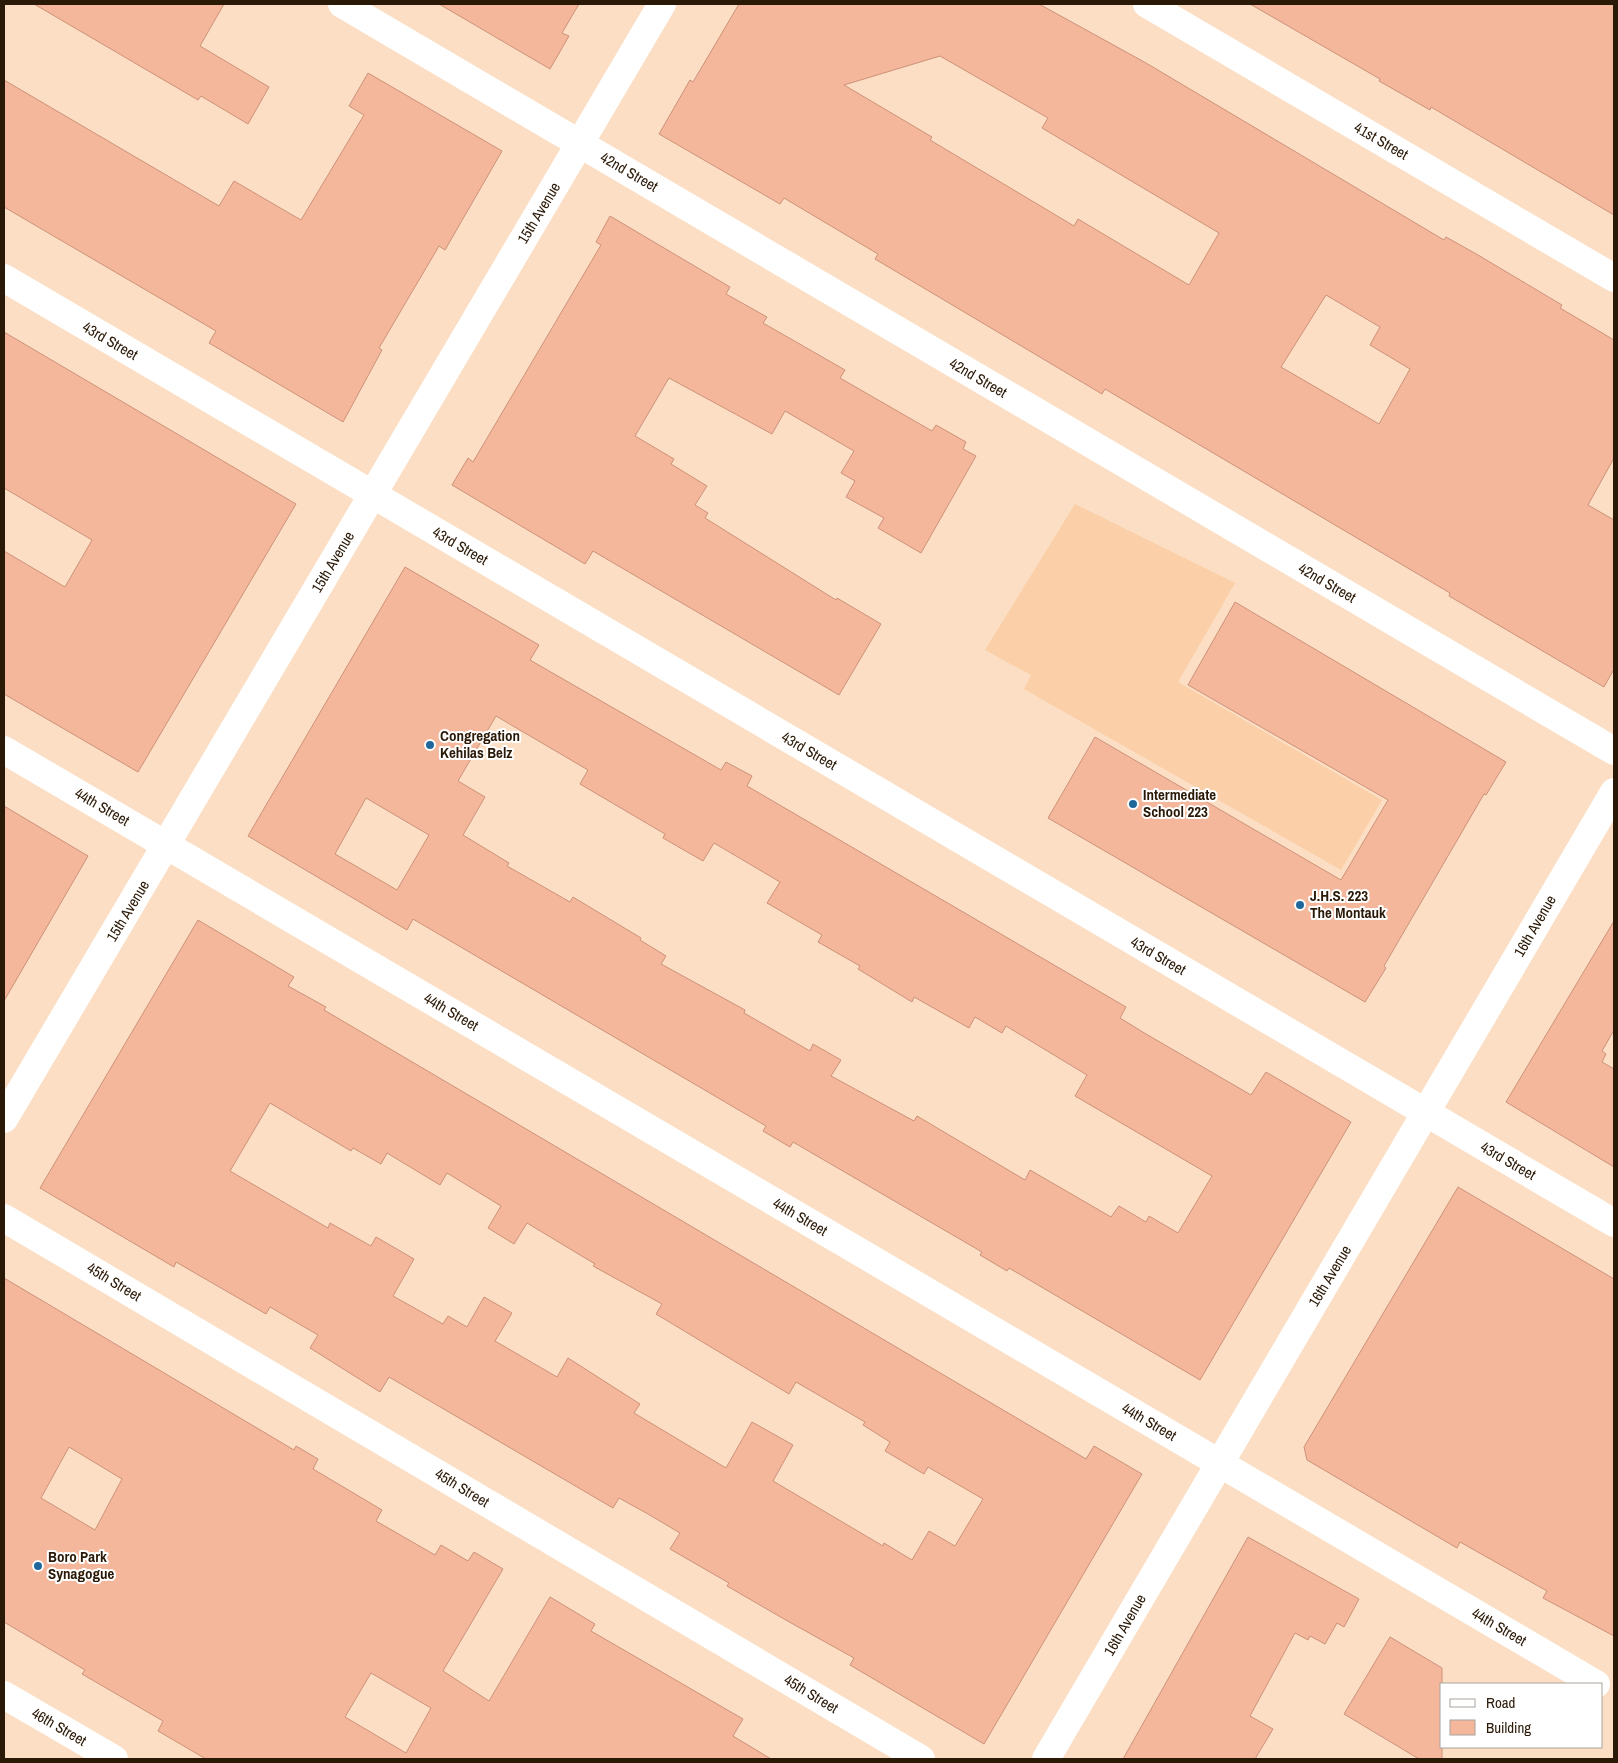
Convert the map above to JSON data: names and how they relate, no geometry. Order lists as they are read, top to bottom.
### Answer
{
  "streets": {
    "street": [
      "41st Street",
      "42nd Street",
      "15th Avenue",
      "43rd Street",
      "44th Street",
      "16th Avenue",
      "45th Street",
      "46th Street"
    ]
  },
  "crossings": [
    ["42nd Street", "15th Avenue"],
    ["15th Avenue", "43rd Street"],
    ["15th Avenue", "44th Street"],
    ["43rd Street", "16th Avenue"],
    ["44th Street", "16th Avenue"]
  ],
  "places": [
    "Congregation Kehilas Belz",
    "Intermediate School 223",
    "J.H.S. 223 The Montauk",
    "Boro Park Synagogue"
  ],
  "legend": ["Road", "Building"]
}
